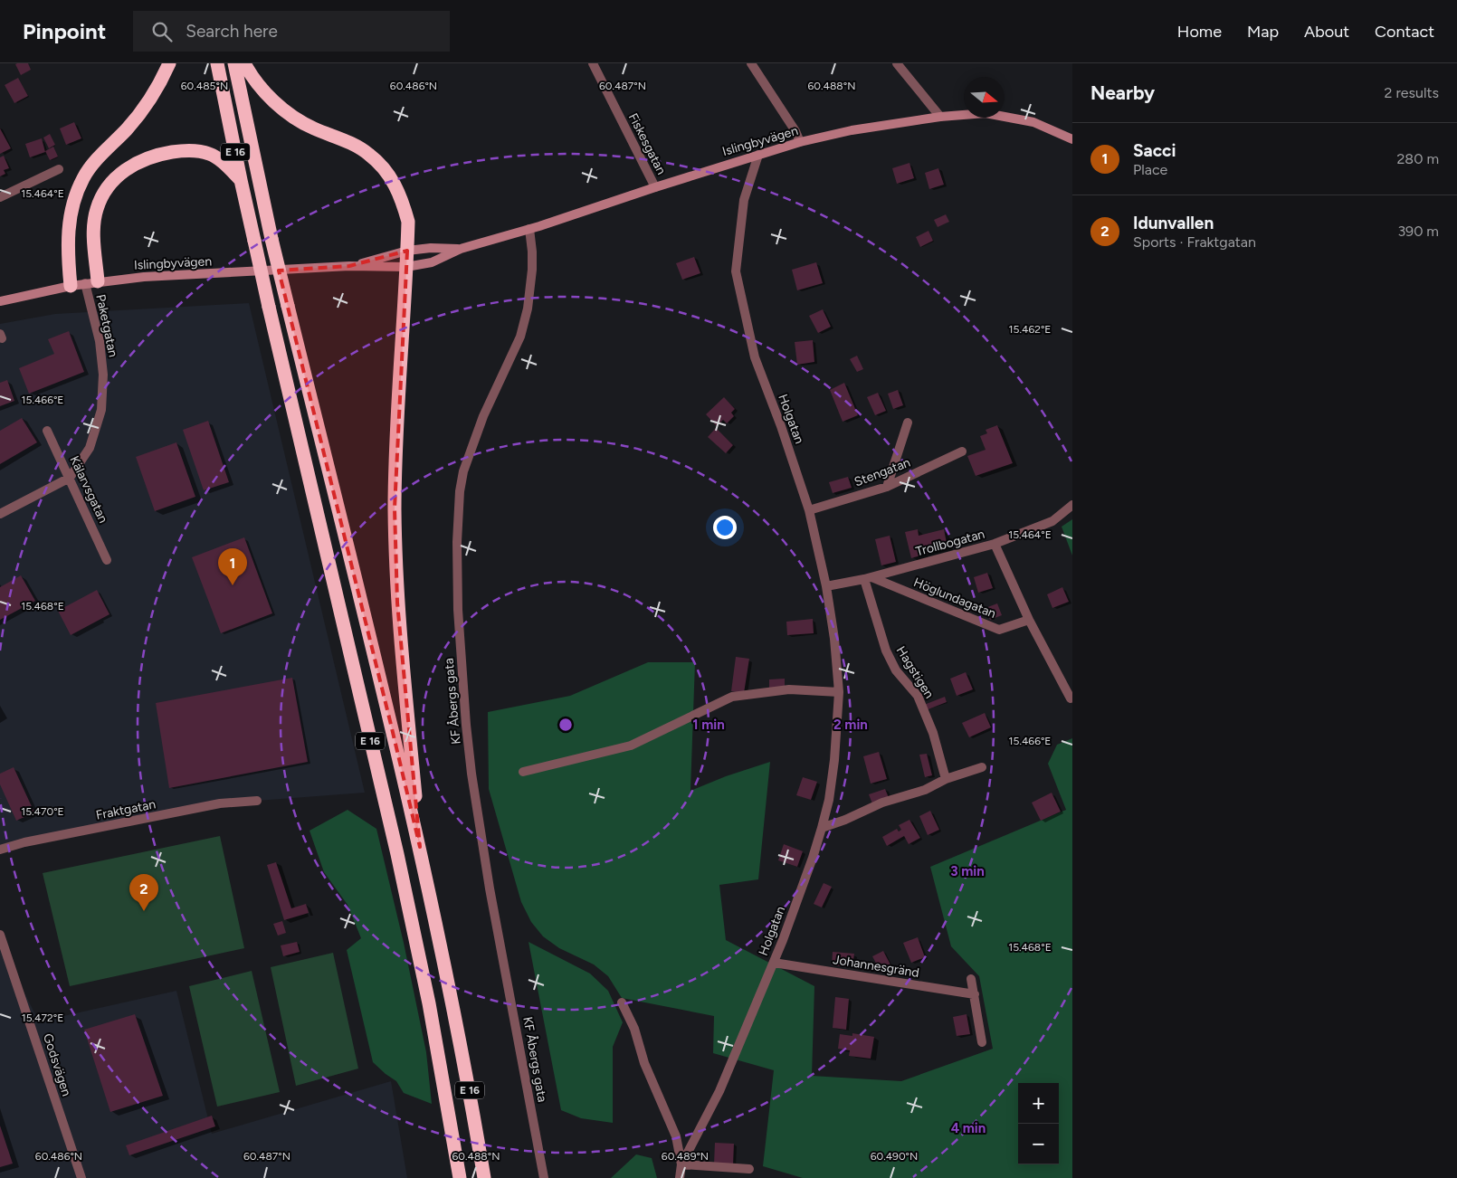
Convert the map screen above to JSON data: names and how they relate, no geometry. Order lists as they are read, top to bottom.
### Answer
{
  "streets": {
    "highway": ["E 16"],
    "street": [
      "Islingbyvägen",
      "Fiskesgatan",
      "Paketgatan",
      "Holgatan",
      "Stengatan",
      "Kälarvsgatan",
      "Trollbogatan",
      "Höglundagatan",
      "Hagstigen",
      "KF Åbergs gata",
      "Fraktgatan",
      "Johannesgränd",
      "Godsvägen"
    ]
  },
  "crossings": [
    ["Islingbyvägen", "Fiskesgatan"],
    ["Islingbyvägen", "Paketgatan"],
    ["Islingbyvägen", "Holgatan"],
    ["Islingbyvägen", "KF Åbergs gata"],
    ["Paketgatan", "Kälarvsgatan"],
    ["Holgatan", "Stengatan"],
    ["Holgatan", "Trollbogatan"],
    ["Holgatan", "Johannesgränd"],
    ["Trollbogatan", "Höglundagatan"],
    ["Trollbogatan", "Hagstigen"],
    ["Höglundagatan", "Hagstigen"]
  ],
  "north": "right",
  "page": {
    "header": "Pinpoint",
    "search": "Search here",
    "nav": [
      "Home",
      "Map",
      "About",
      "Contact"
    ],
    "heading": ["Nearby", "2 results"],
    "list": [
      {
        "mark": "1",
        "name": "Sacci",
        "note": "Place",
        "value": "280 m"
      },
      {
        "mark": "2",
        "name": "Idunvallen",
        "note": "Sports · Fraktgatan",
        "value": "390 m"
      }
    ],
    "pins": ["1", "2"],
    "map_buttons": ["+", "−"]
  },
  "coordinates": [
    "60.485°N",
    "60.486°N",
    "60.487°N",
    "60.488°N",
    "15.464°E",
    "15.462°E",
    "15.466°E",
    "15.468°E",
    "15.470°E",
    "15.472°E",
    "60.489°N",
    "60.490°N"
  ],
  "rings": [
    "1 min",
    "2 min",
    "3 min",
    "4 min"
  ]
}
